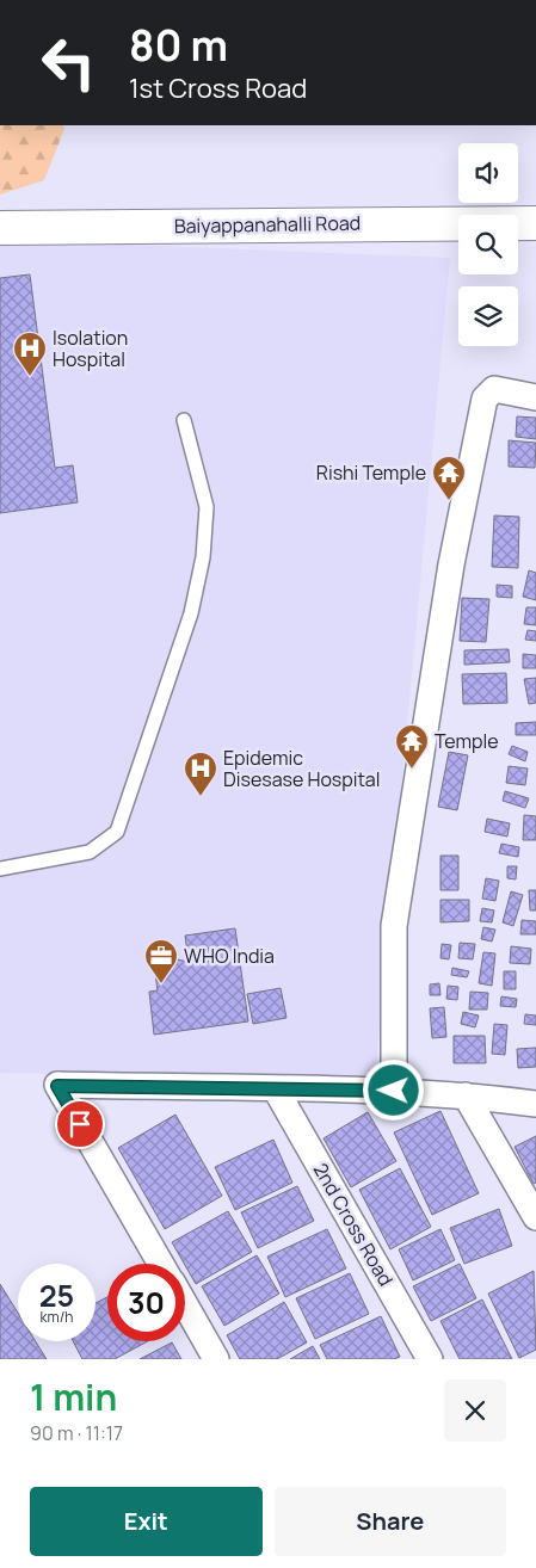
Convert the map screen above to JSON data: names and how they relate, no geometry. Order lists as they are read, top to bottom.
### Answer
{
  "streets": {
    "street": ["Baiyappanahalli Road", "2nd Cross Road"]
  },
  "places": {
    "hospital": ["Isolation Hospital", "Epidemic Disesase Hospital"],
    "temple": ["Rishi Temple", "Temple"],
    "office": ["WHO India"]
  },
  "page": {
    "turn": ["80 m", "1st Cross Road"],
    "speed": "25 km/h",
    "limit": "30",
    "heading": ["1 min", "90 m · 11:17"],
    "buttons": ["Exit", "Share"]
  }
}
